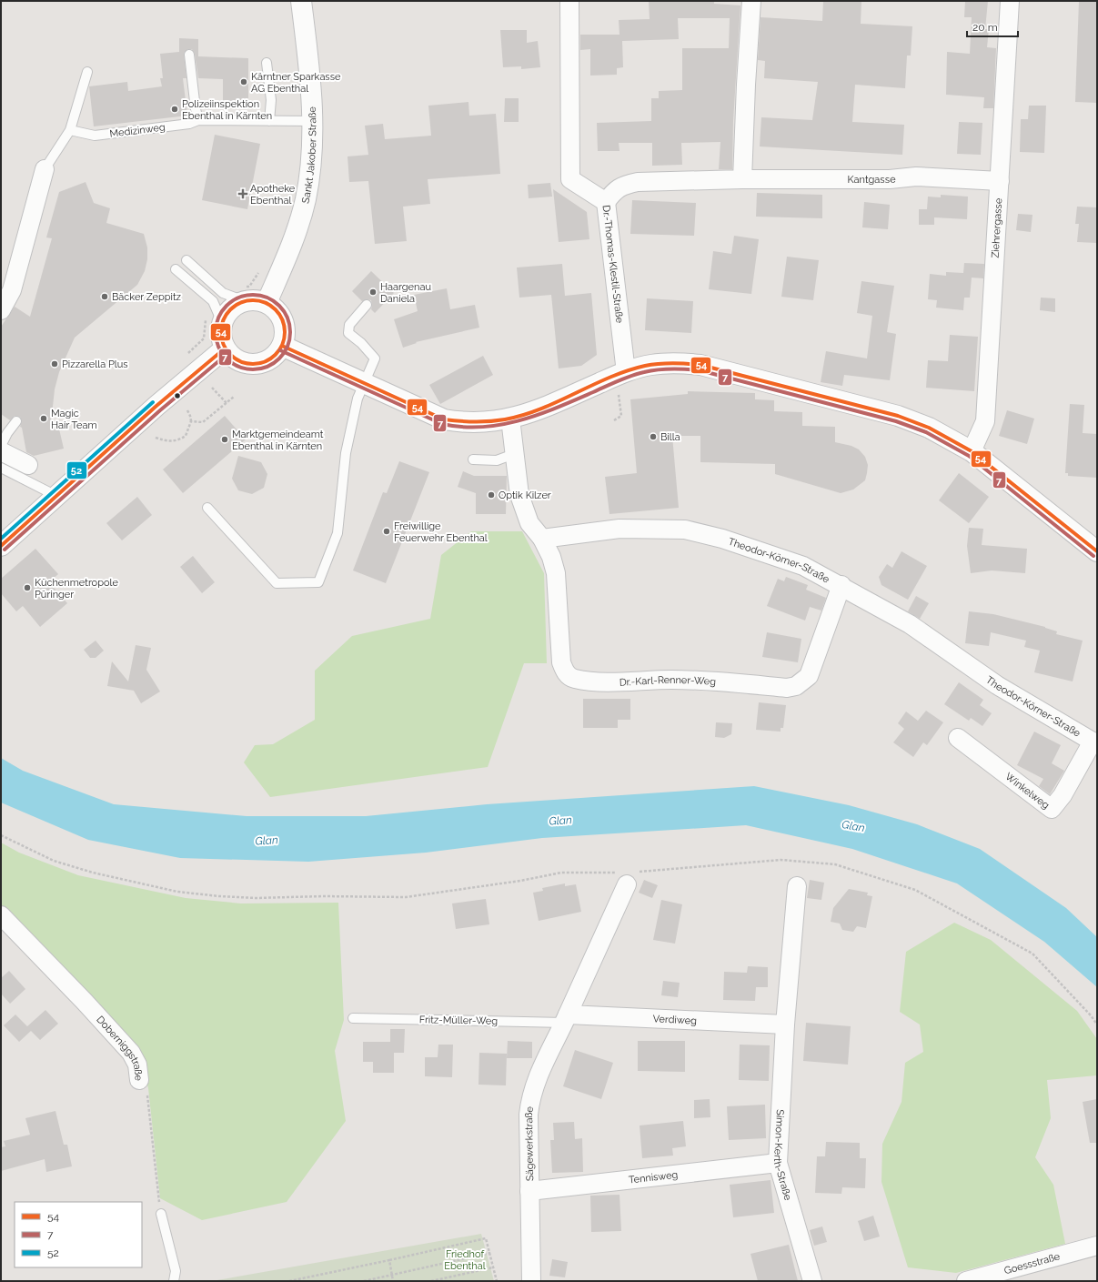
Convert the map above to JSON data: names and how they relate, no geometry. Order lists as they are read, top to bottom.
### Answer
{
  "streets": {
    "main road": ["Sankt Jakober Straße"],
    "street": [
      "Kantgasse",
      "Ziehrergasse",
      "Dr.-Thomas-Klestil-Straße",
      "Theodor-Körner-Straße",
      "Dr.-Karl-Renner-Weg",
      "Winkelweg",
      "Verdiweg",
      "Doberniggstraße",
      "Sägewerkstraße",
      "Simon-Kerth-Straße",
      "Tennisweg",
      "Goessstraße"
    ],
    "lane": ["Medizinweg", "Fritz-Müller-Weg"]
  },
  "crossings": [
    ["Medizinweg", "Sankt Jakober Straße"],
    ["Kantgasse", "Ziehrergasse"],
    ["Kantgasse", "Dr.-Thomas-Klestil-Straße"],
    ["Theodor-Körner-Straße", "Dr.-Karl-Renner-Weg"],
    ["Theodor-Körner-Straße", "Winkelweg"],
    ["Fritz-Müller-Weg", "Verdiweg"],
    ["Fritz-Müller-Weg", "Sägewerkstraße"],
    ["Verdiweg", "Sägewerkstraße"],
    ["Verdiweg", "Simon-Kerth-Straße"],
    ["Sägewerkstraße", "Tennisweg"],
    ["Simon-Kerth-Straße", "Tennisweg"]
  ],
  "water": ["Glan"],
  "parks": ["Friedhof Ebenthal"],
  "places": {
    "other": [
      "Kärntner Sparkasse AG Ebenthal",
      "Polizeiinspektion Ebenthal in Kärnten",
      "Haargenau Daniela",
      "Bäcker Zeppitz",
      "Pizzarella Plus",
      "Magic Hair Team",
      "Billa",
      "Marktgemeindeamt Ebenthal in Kärnten",
      "Optik Kilzer",
      "Freiwillige Feuerwehr Ebenthal",
      "Küchenmetropole Püringer"
    ],
    "health": ["Apotheke Ebenthal"]
  },
  "lines": ["transit line 7", "transit line 54", "transit line 52"],
  "legend": ["54", "7", "52"],
  "scale_bar": "20 m"
}
